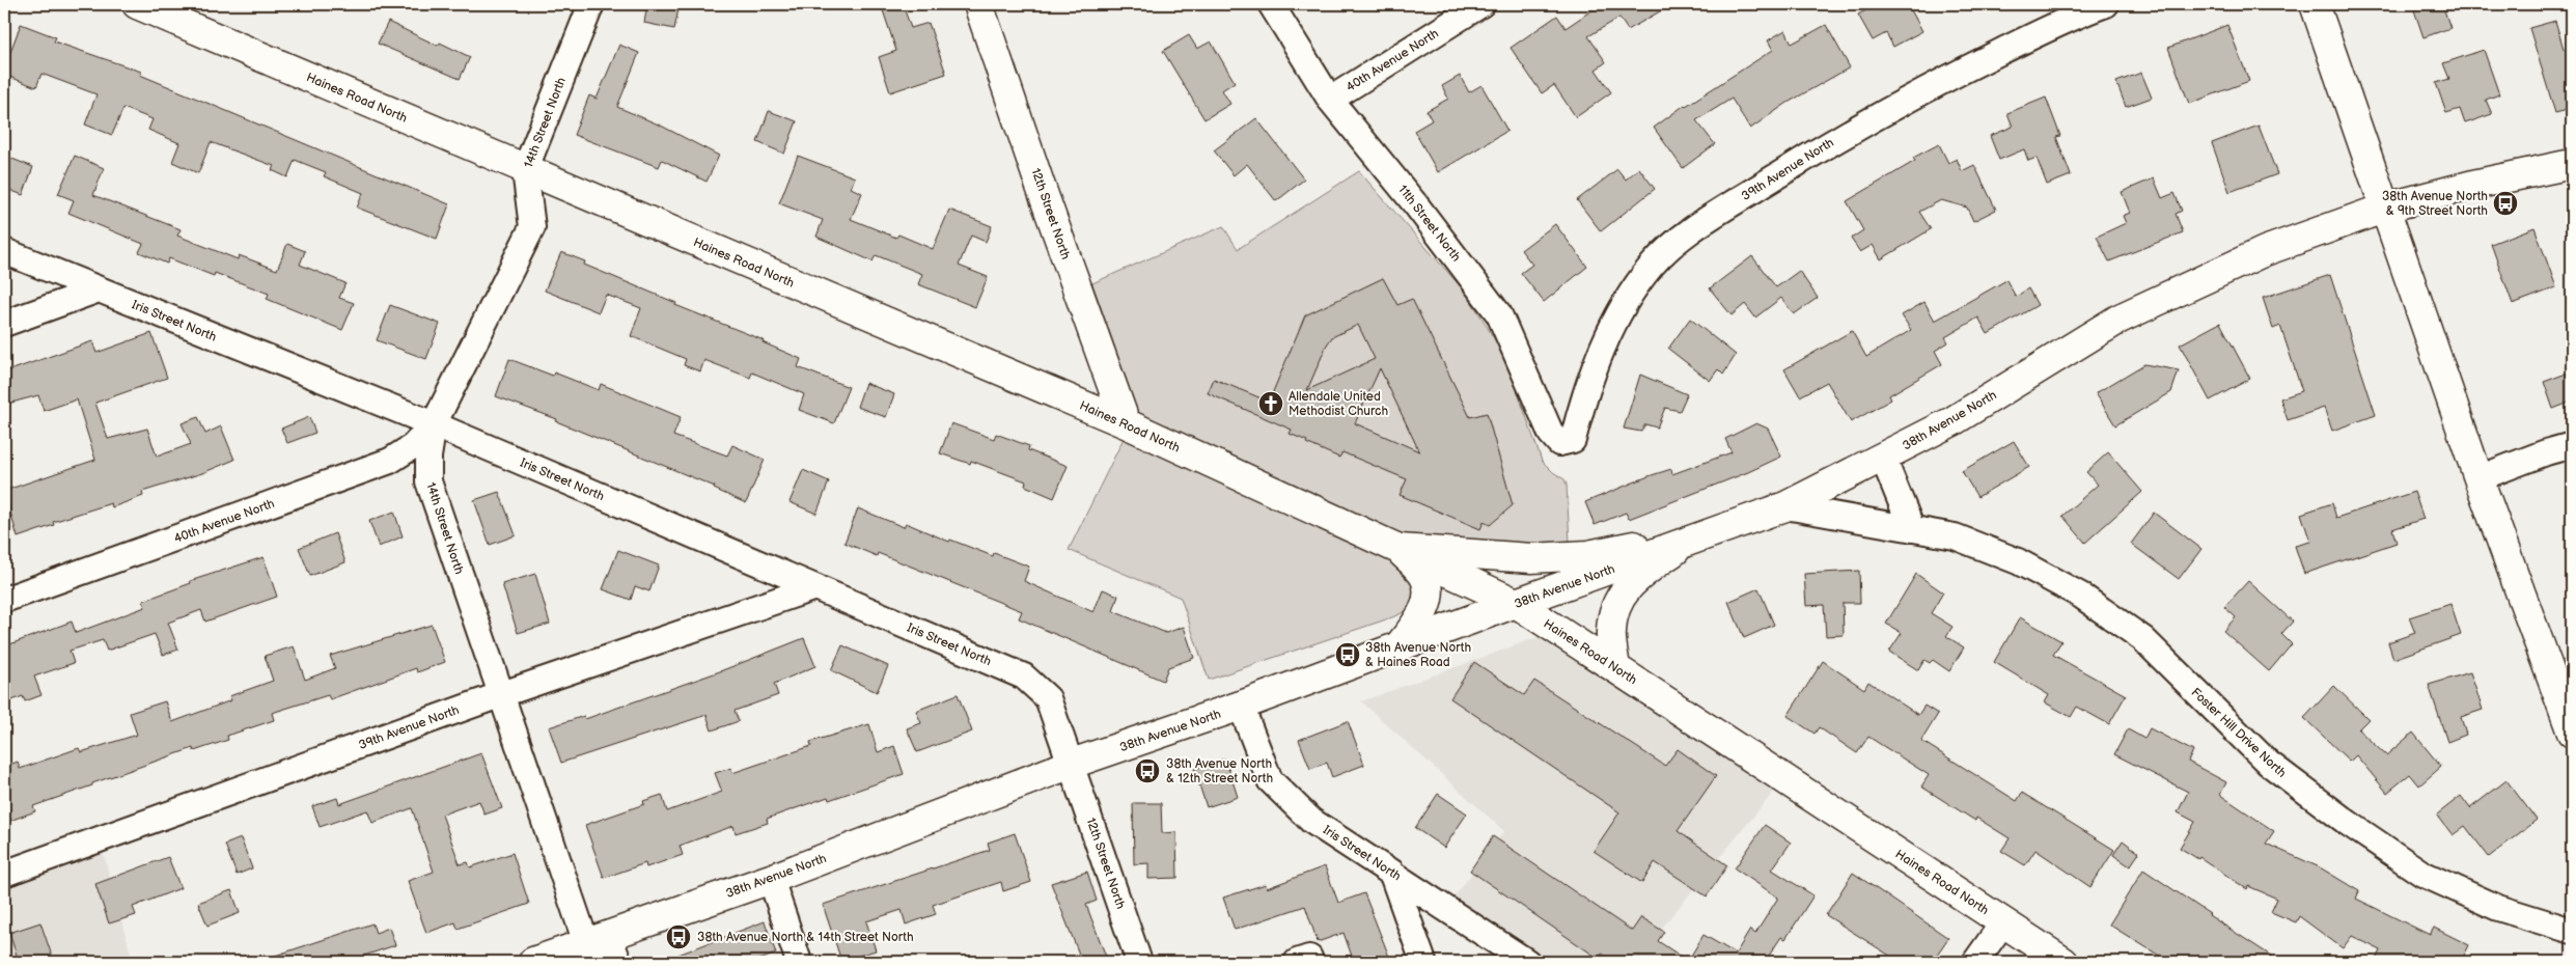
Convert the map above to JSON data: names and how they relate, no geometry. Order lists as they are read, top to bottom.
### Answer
{
  "streets": {
    "main road": ["Haines Road North", "12th Street North", "38th Avenue North"],
    "street": [
      "40th Avenue North",
      "14th Street North",
      "39th Avenue North",
      "11th Street North",
      "Iris Street North",
      "Foster Hill Drive North"
    ]
  },
  "crossings": [
    ["40th Avenue North", "14th Street North"],
    ["40th Avenue North", "11th Street North"],
    ["40th Avenue North", "Iris Street North"],
    ["Haines Road North", "14th Street North"],
    ["Haines Road North", "12th Street North"],
    ["Haines Road North", "38th Avenue North"],
    ["14th Street North", "39th Avenue North"],
    ["14th Street North", "Iris Street North"],
    ["14th Street North", "38th Avenue North"],
    ["39th Avenue North", "11th Street North"],
    ["39th Avenue North", "Iris Street North"],
    ["12th Street North", "Iris Street North"],
    ["12th Street North", "38th Avenue North"],
    ["Iris Street North", "38th Avenue North"],
    ["38th Avenue North", "Foster Hill Drive North"]
  ],
  "places": {
    "bus stop": [
      "38th Avenue North & 9th Street North",
      "38th Avenue North & Haines Road",
      "38th Avenue North & 12th Street North",
      "38th Avenue North & 14th Street North"
    ],
    "church": ["Allendale United Methodist Church"]
  }
}
